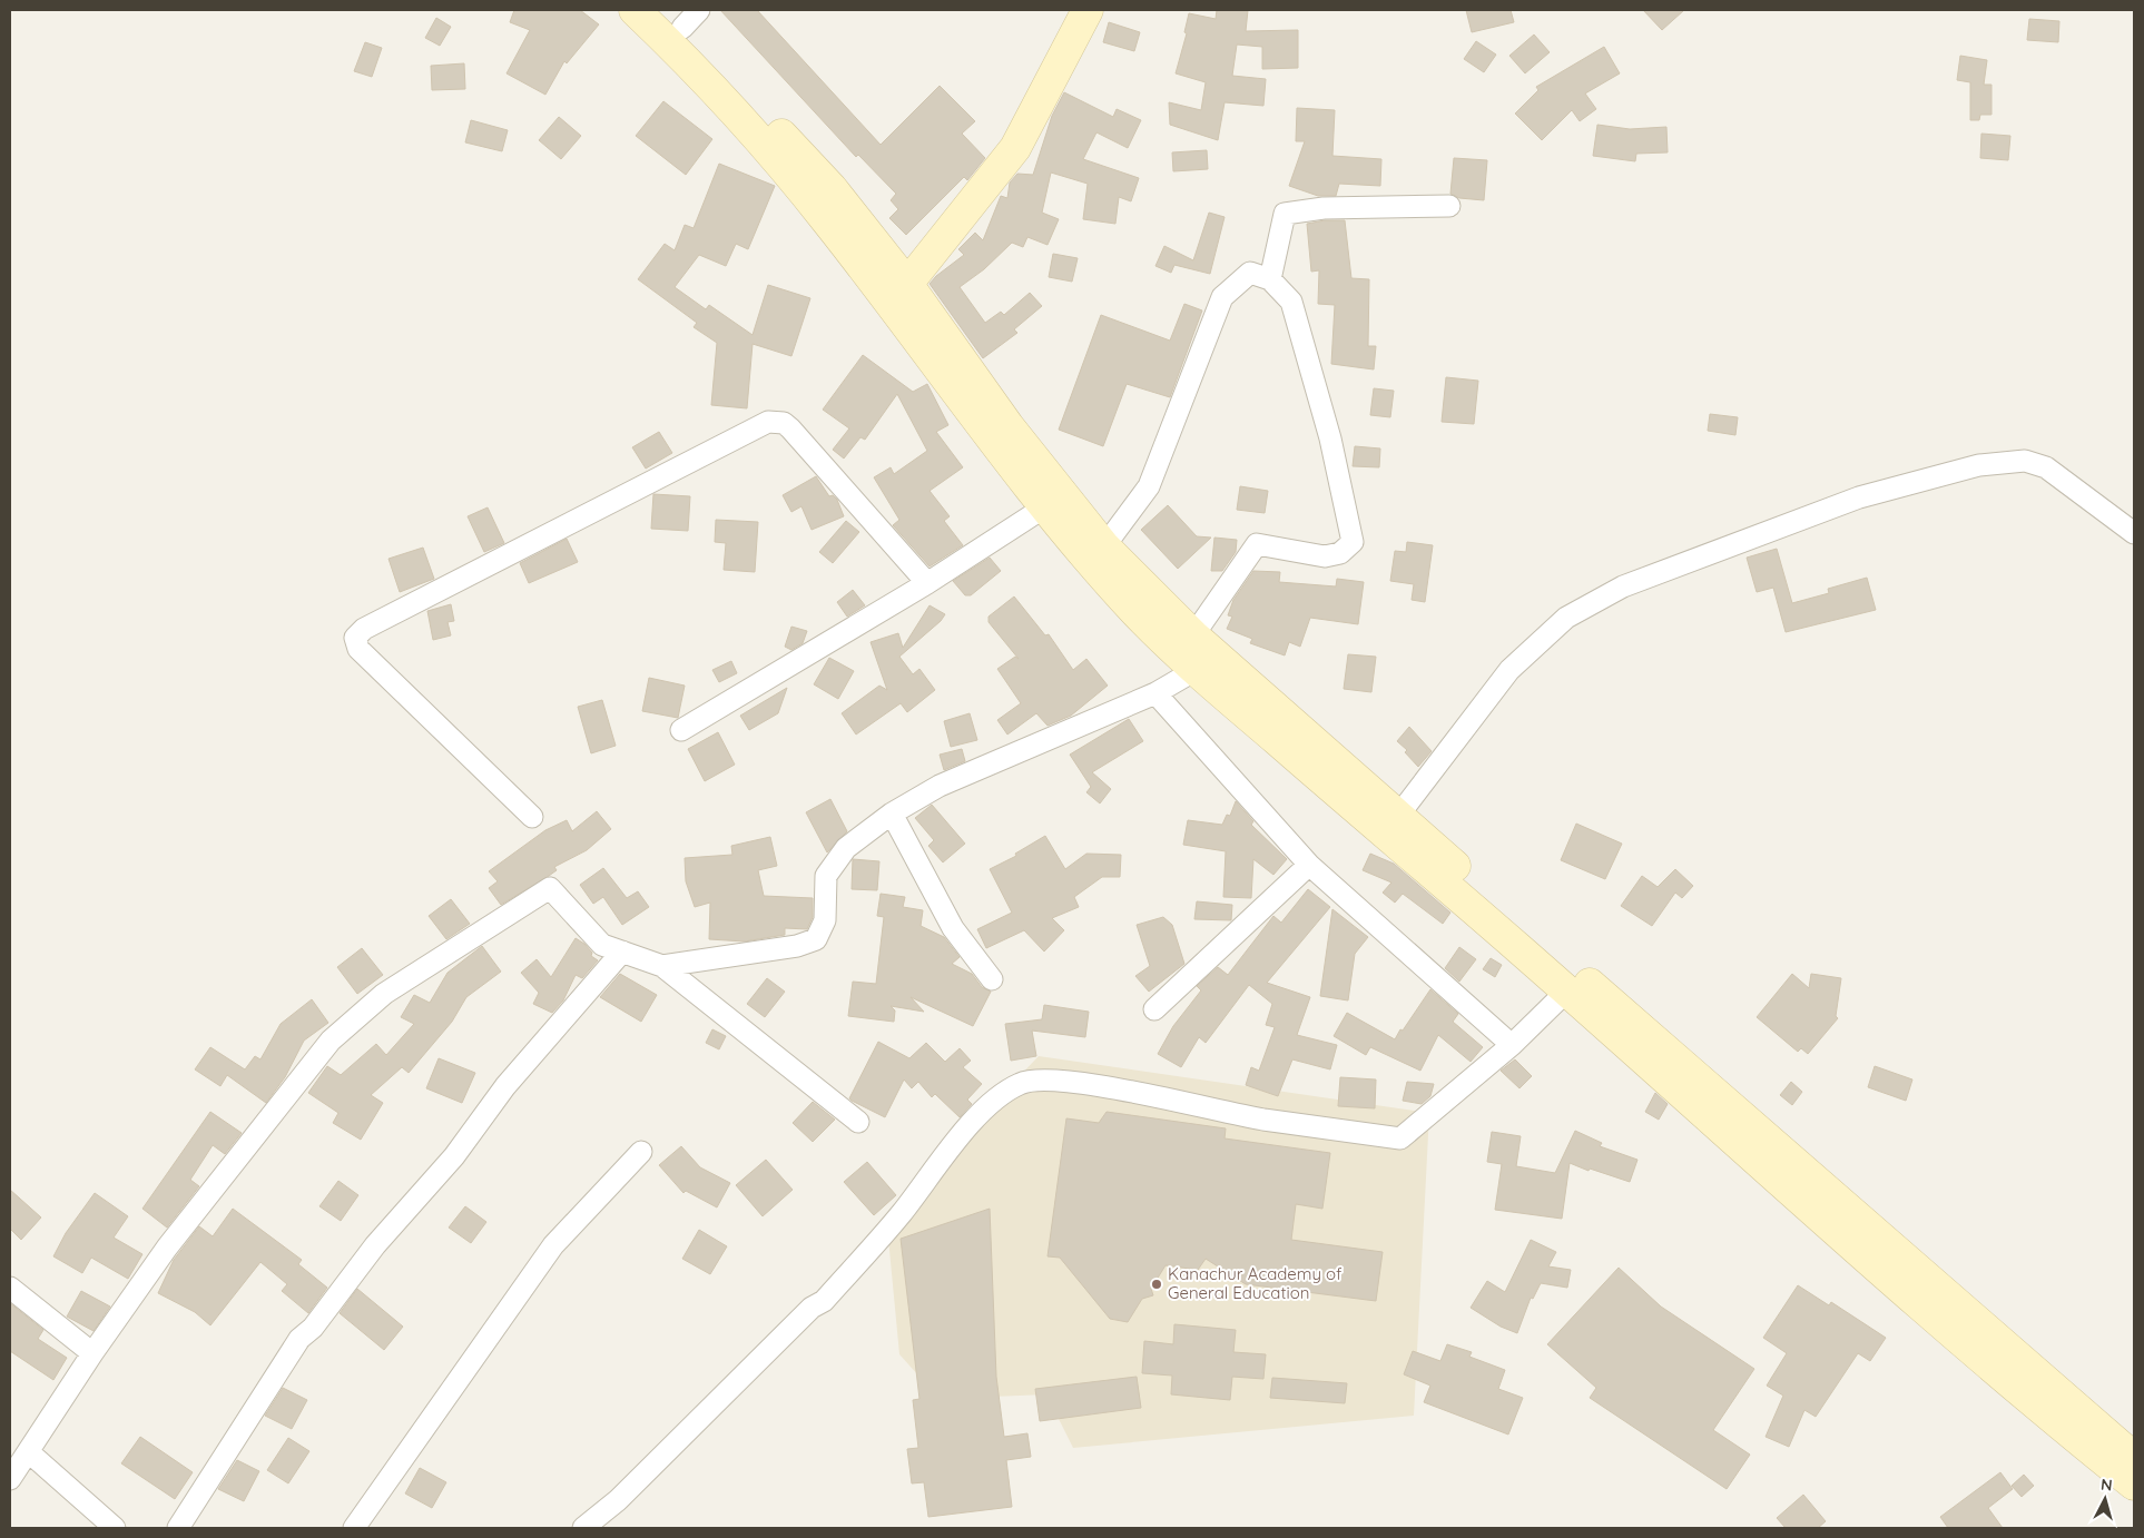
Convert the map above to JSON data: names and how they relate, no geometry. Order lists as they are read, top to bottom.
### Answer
{
  "places": ["Kanachur Academy of General Education"],
  "north": "top"
}
